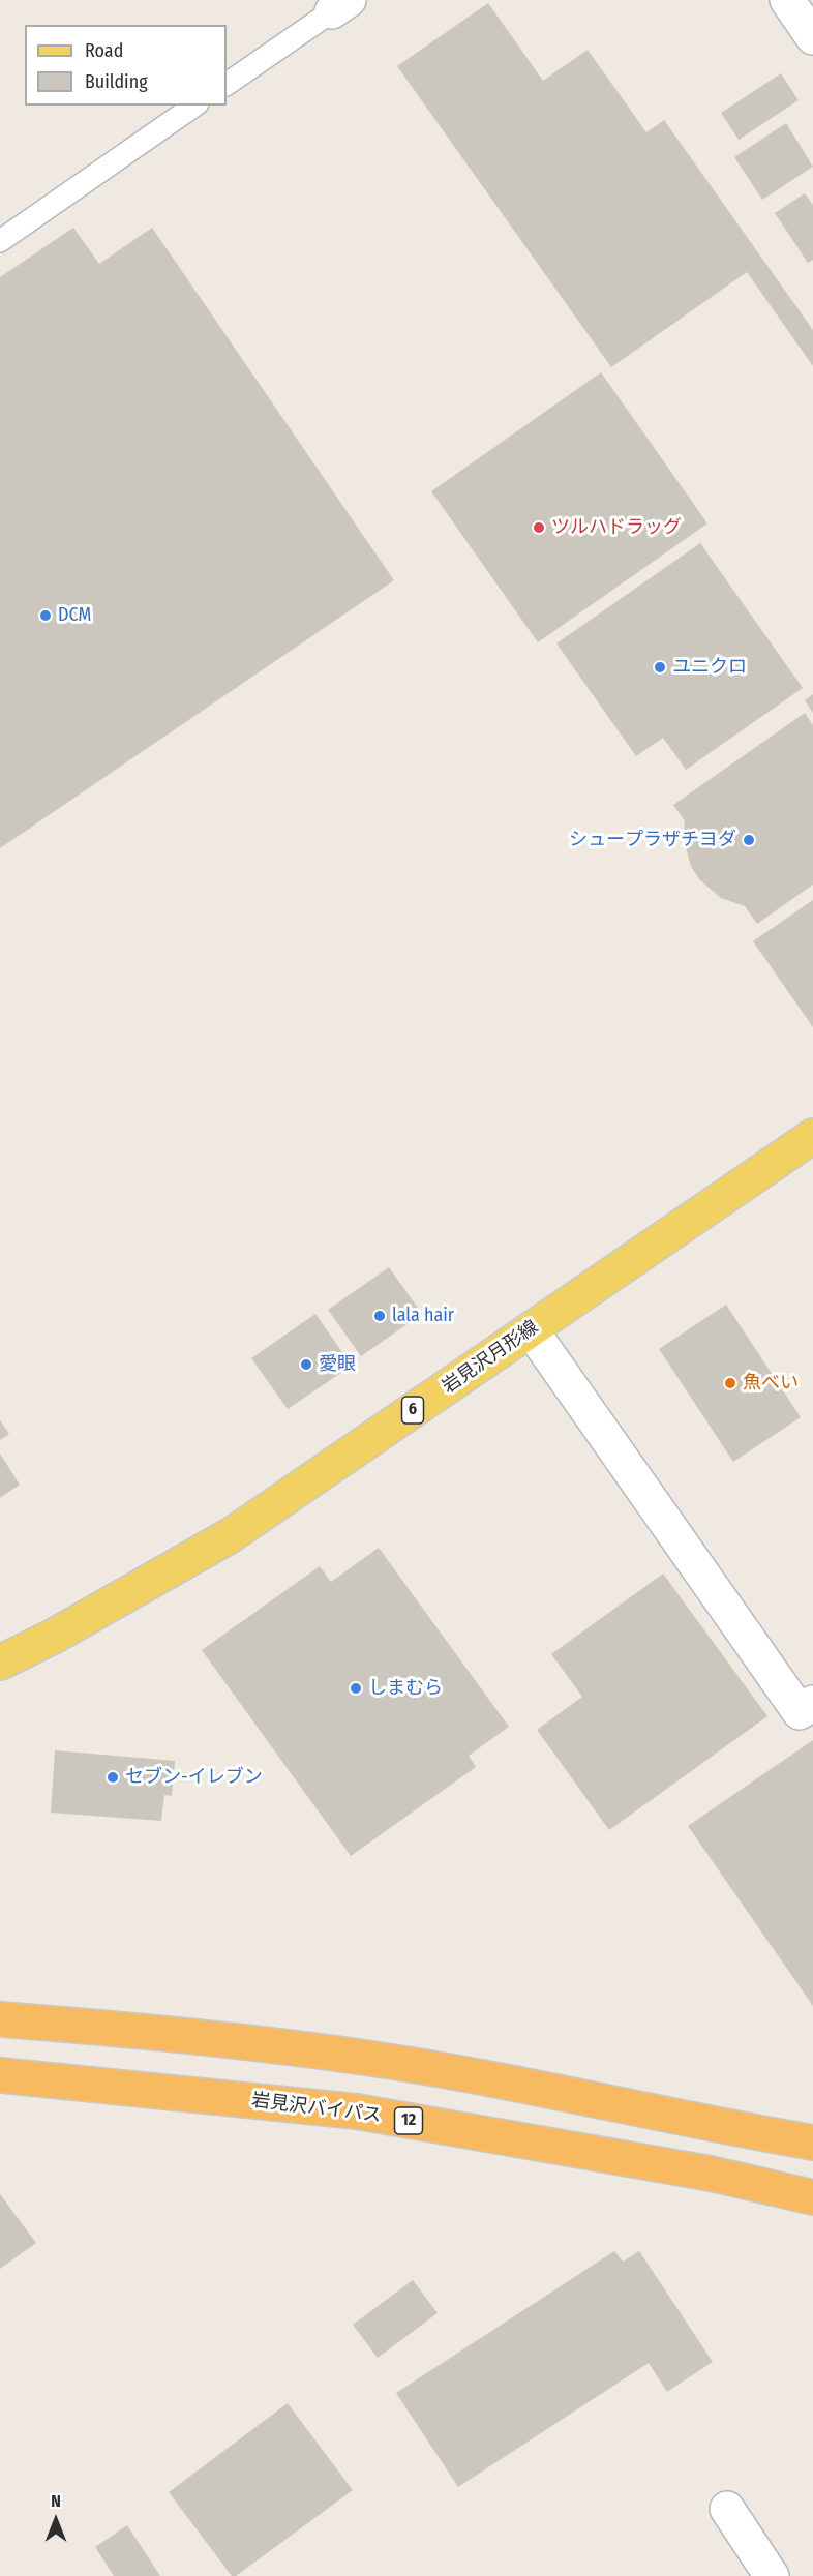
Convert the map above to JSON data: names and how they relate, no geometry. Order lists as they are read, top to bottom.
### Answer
{
  "streets": {
    "highway": ["岩見沢バイパス", "12"],
    "main road": ["岩見沢月形線", "6"]
  },
  "places": [
    "ツルハドラッグ",
    "DCM",
    "ユニクロ",
    "シュープラザチヨダ",
    "lala hair",
    "愛眼",
    "魚べい",
    "しまむら",
    "セブン-イレブン"
  ],
  "legend": ["Road", "Building"],
  "north": "top"
}
